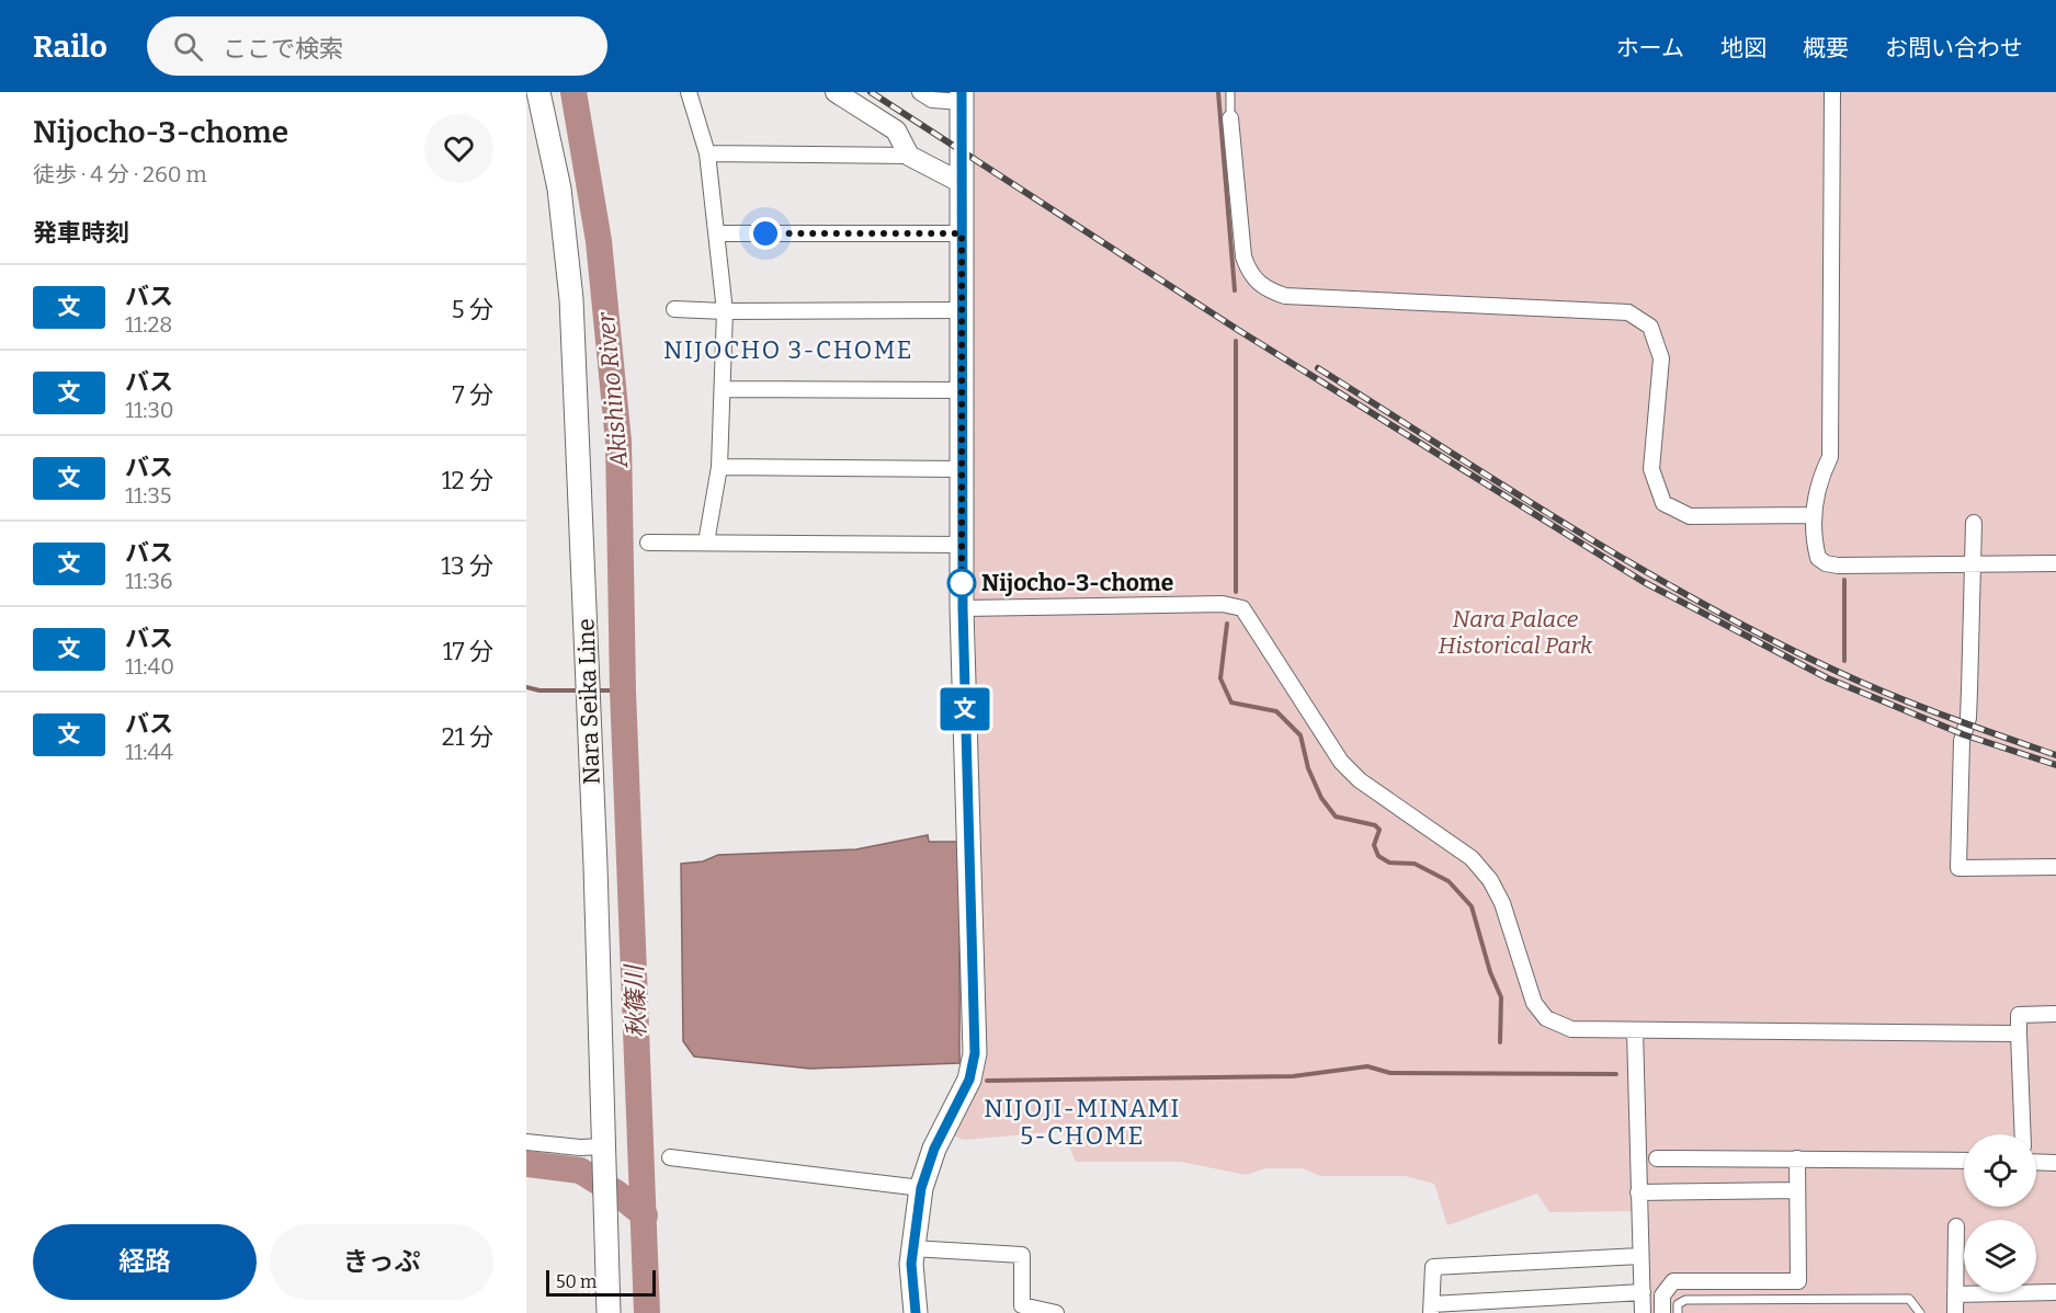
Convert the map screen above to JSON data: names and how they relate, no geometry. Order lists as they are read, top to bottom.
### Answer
{
  "streets": {
    "main road": ["Nara Seika Line"]
  },
  "districts": ["NIJOCHO 3-CHOME", "NIJOJI-MINAMI 5-CHOME"],
  "water": ["Akishino River", "秋篠川"],
  "parks": ["Nara Palace Historical Park"],
  "places": ["Nijocho-3-chome"],
  "lines": ["bus line 文"],
  "scale_bar": "50 m",
  "page": {
    "header": "Railo",
    "search": "ここで検索",
    "nav": [
      "ホーム",
      "地図",
      "概要",
      "お問い合わせ"
    ],
    "heading": [
      ["Nijocho-3-chome", "徒歩 · 4 分 · 260 m"],
      "発車時刻"
    ],
    "on_map": "文",
    "list": [
      {
        "mark": "文",
        "name": "バス",
        "note": "11:28",
        "value": "5 分"
      },
      {
        "mark": "文",
        "name": "バス",
        "note": "11:30",
        "value": "7 分"
      },
      {
        "mark": "文",
        "name": "バス",
        "note": "11:35",
        "value": "12 分"
      },
      {
        "mark": "文",
        "name": "バス",
        "note": "11:36",
        "value": "13 分"
      },
      {
        "mark": "文",
        "name": "バス",
        "note": "11:40",
        "value": "17 分"
      },
      {
        "mark": "文",
        "name": "バス",
        "note": "11:44",
        "value": "21 分"
      }
    ],
    "buttons": ["経路", "きっぷ"],
    "scale": "50 m"
  }
}
